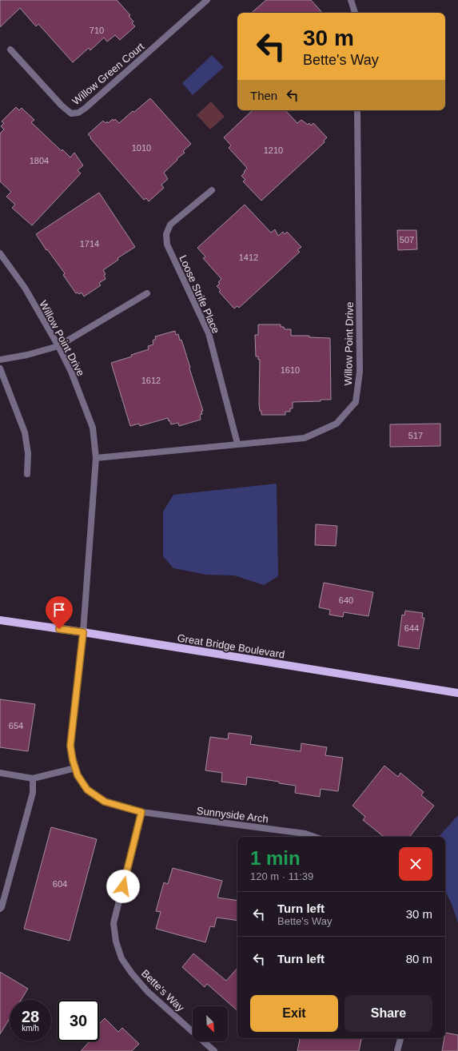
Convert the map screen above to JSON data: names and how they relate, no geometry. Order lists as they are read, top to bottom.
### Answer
{
  "streets": {
    "main road": ["Great Bridge Boulevard"],
    "street": [
      "Willow Green Court",
      "Loose Strife Place",
      "Willow Point Drive",
      "Sunnyside Arch",
      "Bette's Way"
    ]
  },
  "crossings": [
    ["Loose Strife Place", "Willow Point Drive"],
    ["Willow Point Drive", "Great Bridge Boulevard"],
    ["Sunnyside Arch", "Bette's Way"]
  ],
  "house_numbers": [
    "710",
    "1010",
    "1210",
    "1804",
    "507",
    "1714",
    "1412",
    "1610",
    "1612",
    "517",
    "640",
    "644",
    "654",
    "604"
  ],
  "north": "bottom right",
  "page": {
    "turn": ["30 m", "Bette's Way"],
    "then": "Then",
    "heading": ["1 min", "120 m · 11:39"],
    "list": [
      {
        "name": "Turn left",
        "note": "Bette's Way",
        "value": "30 m"
      },
      {
        "name": "Turn left",
        "value": "80 m"
      }
    ],
    "buttons": ["Exit", "Share"],
    "speed": "28 km/h",
    "limit": "30"
  }
}
